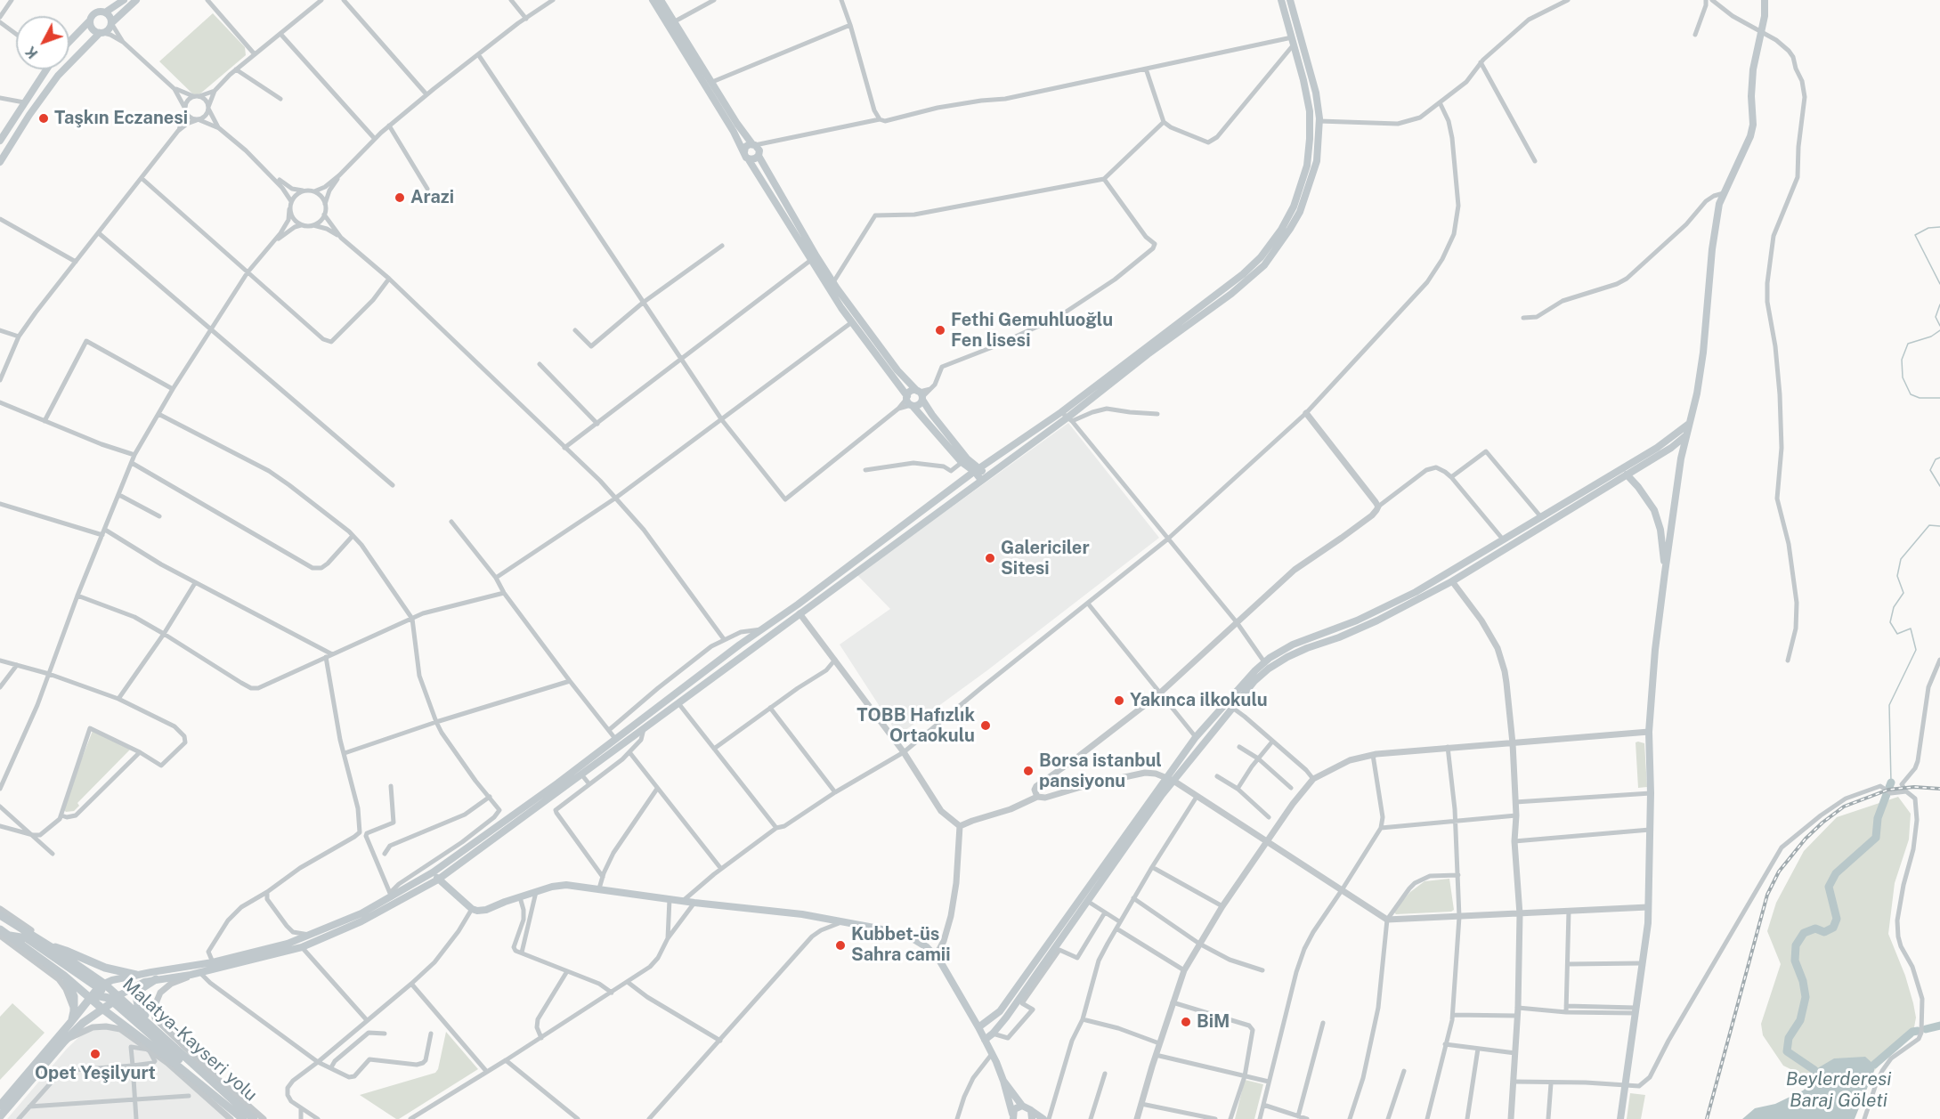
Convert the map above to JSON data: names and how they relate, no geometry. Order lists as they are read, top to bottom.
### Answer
{
  "streets": {
    "highway": ["Malatya-Kayseri yolu"]
  },
  "water": ["Beylerderesi Baraj Göleti"],
  "places": [
    "Taşkın Eczanesi",
    "Arazi",
    "Fethi Gemuhluoğlu Fen lisesi",
    "Galericiler Sitesi",
    "Yakınca ilkokulu",
    "TOBB Hafızlık Ortaokulu",
    "Borsa istanbul pansiyonu",
    "Kubbet-üs Sahra camii",
    "BiM",
    "Opet Yeşilyurt"
  ],
  "north": "bottom left"
}
